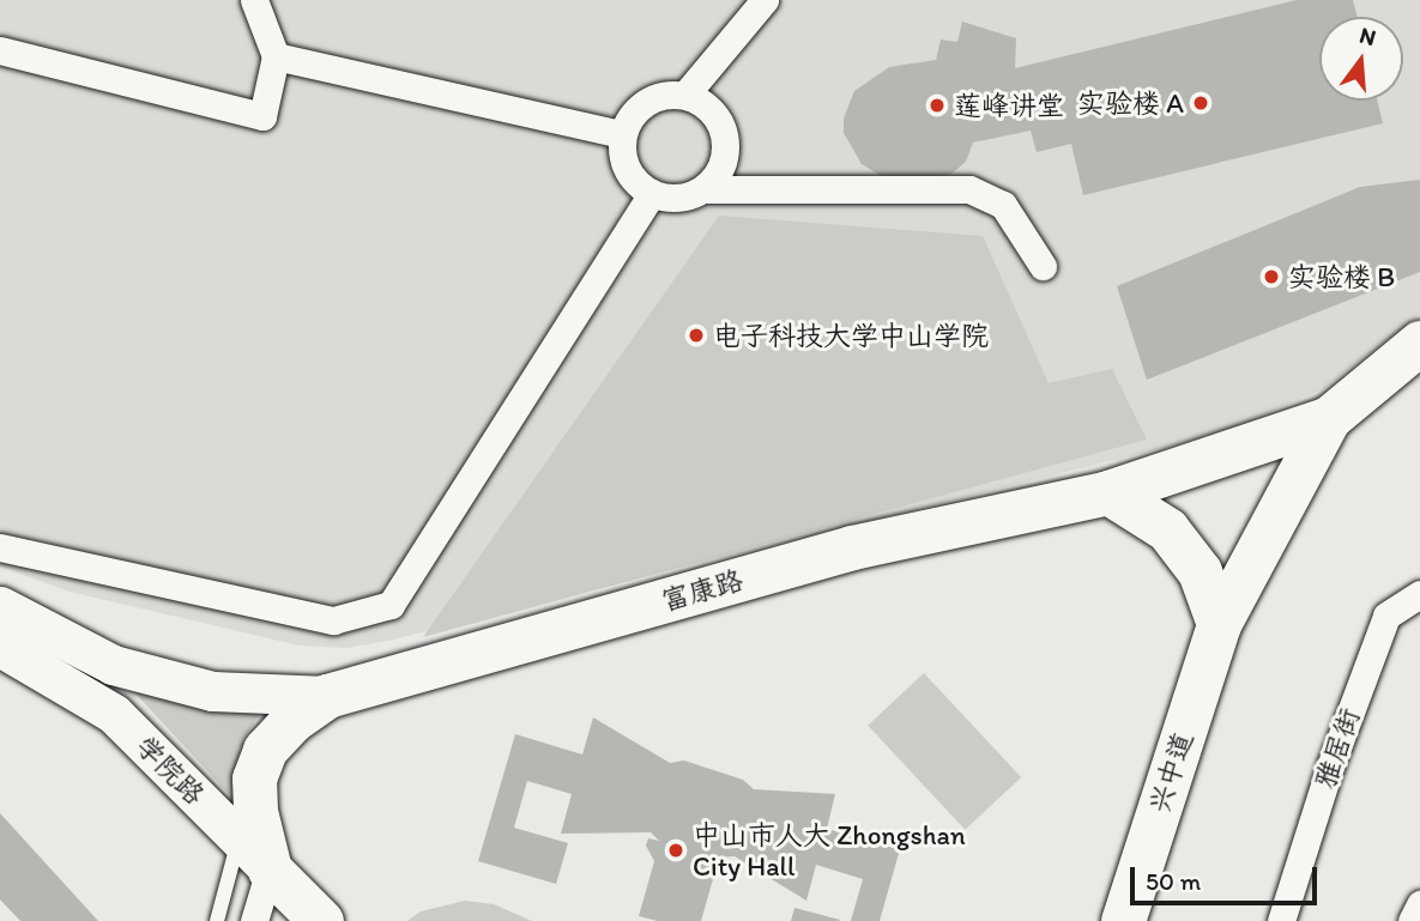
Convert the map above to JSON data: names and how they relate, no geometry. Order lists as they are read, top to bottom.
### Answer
{
  "streets": {
    "main road": ["富康路", "学院路", "兴中道"],
    "street": ["雅居街"]
  },
  "crossings": [
    ["富康路", "学院路"],
    ["富康路", "兴中道"]
  ],
  "places": [
    "实验楼 A",
    "莲峰讲堂",
    "实验楼 B",
    "电子科技大学中山学院",
    "中山市人大 Zhongshan City Hall"
  ],
  "scale_bar": "50 m",
  "north": "top"
}
